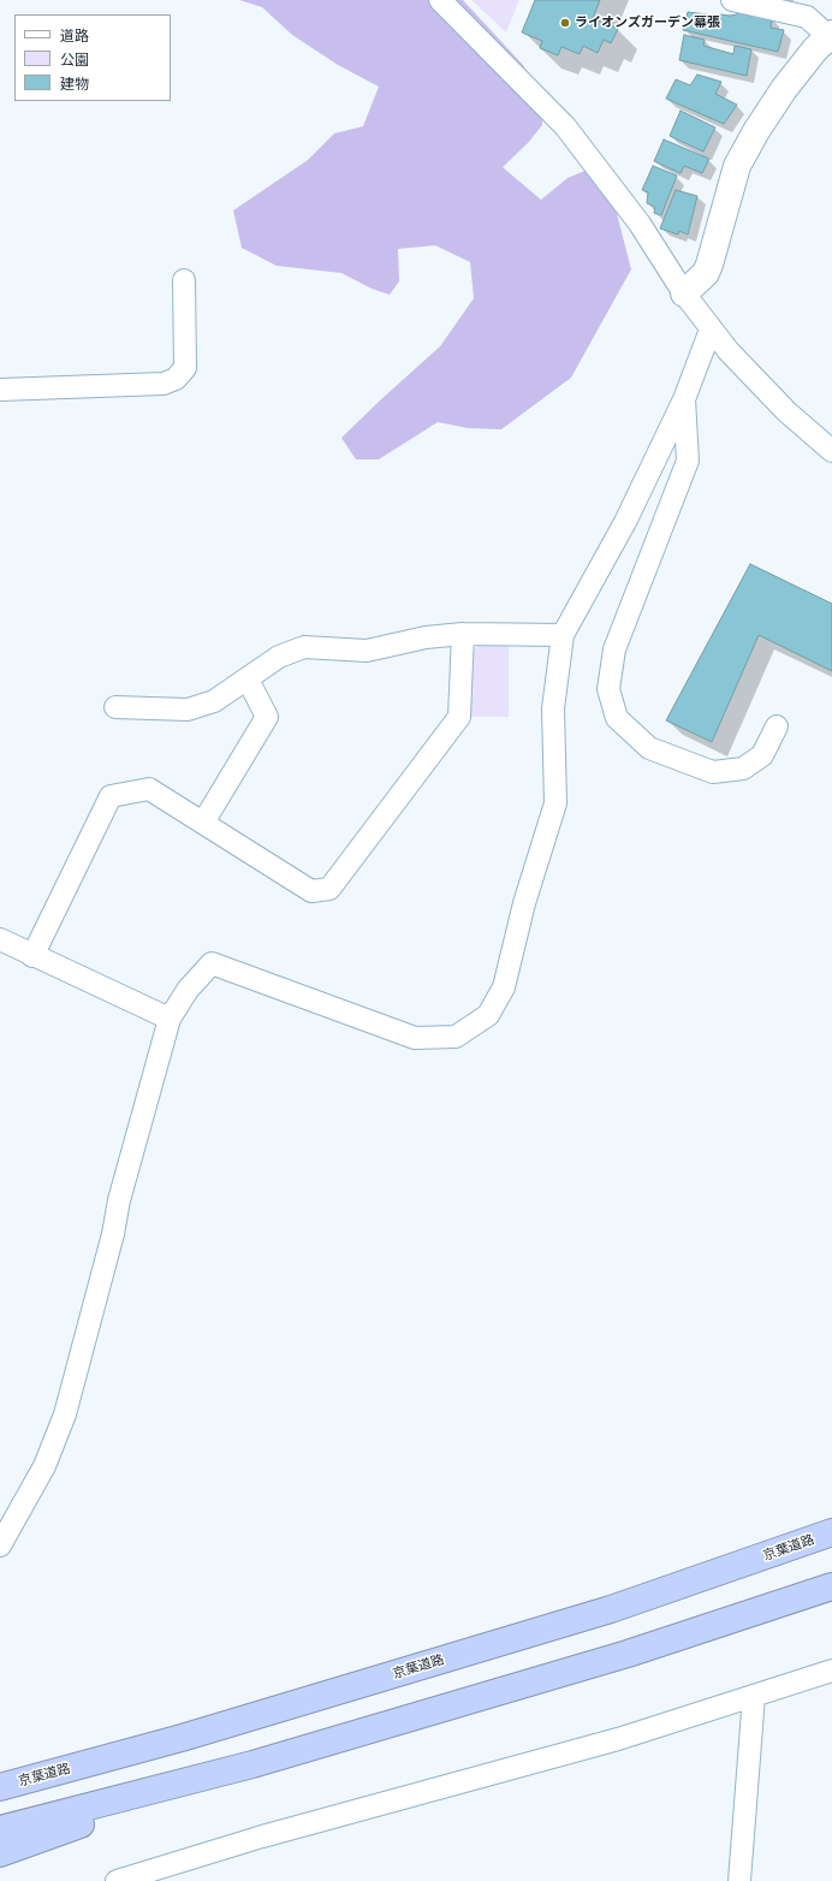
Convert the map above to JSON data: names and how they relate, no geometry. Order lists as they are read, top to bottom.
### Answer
{
  "streets": {
    "highway": ["京葉道路"]
  },
  "places": ["ライオンズガーデン幕張"],
  "legend": ["道路", "公園", "建物"]
}
